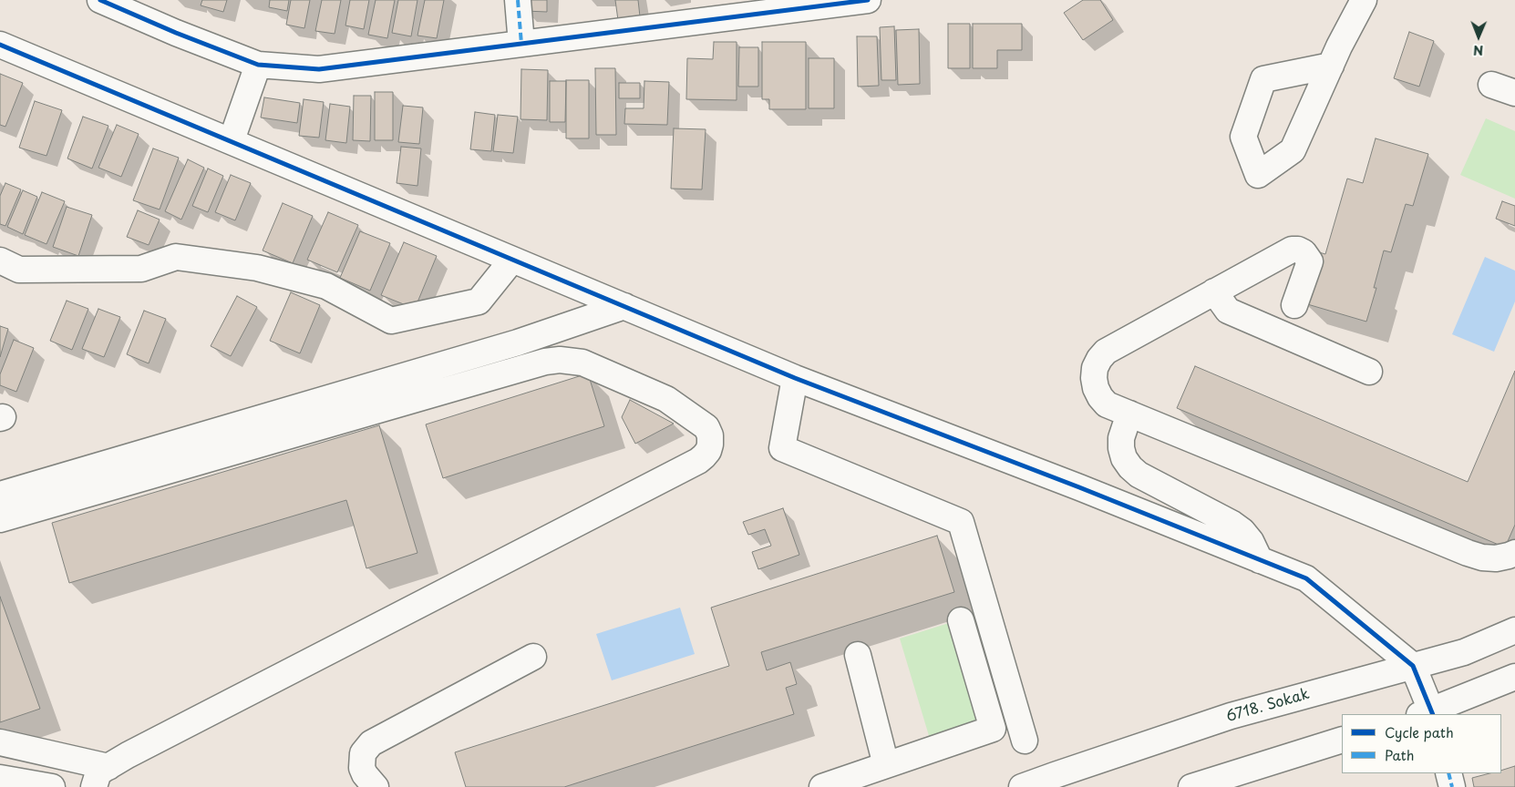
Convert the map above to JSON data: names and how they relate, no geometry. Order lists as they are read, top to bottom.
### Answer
{
  "streets": {
    "street": ["6718. Sokak"]
  },
  "legend": ["Cycle path", "Path"],
  "north": "bottom"
}
